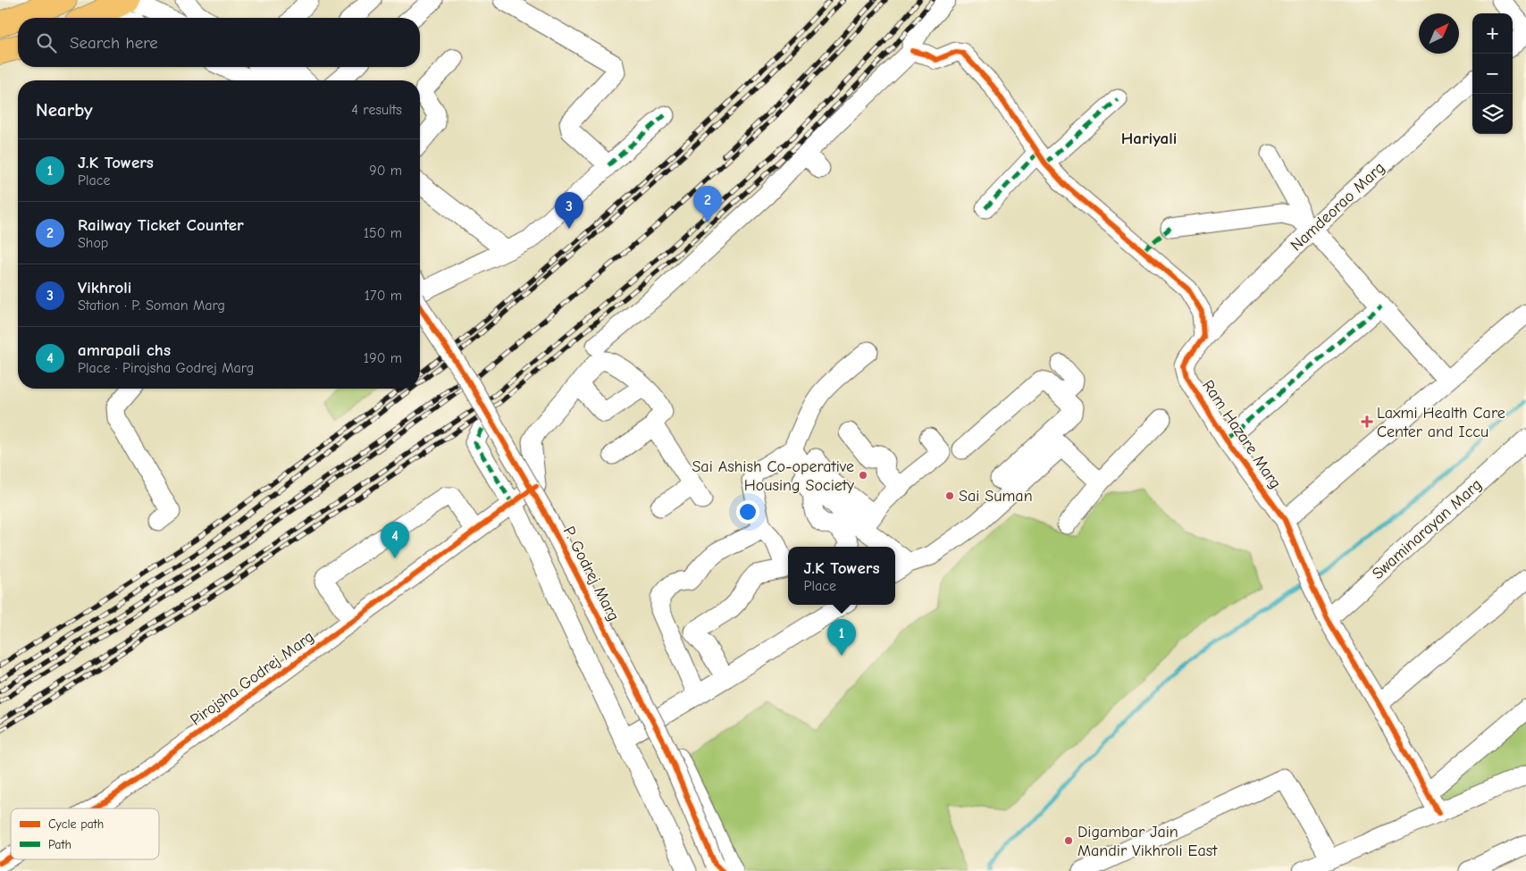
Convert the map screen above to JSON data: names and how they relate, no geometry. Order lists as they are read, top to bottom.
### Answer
{
  "streets": {
    "street": [
      "Namdeorao Marg",
      "Ram Hazare Marg",
      "Swaminarayan Marg",
      "P. Godrej Marg",
      "Pirojsha Godrej Marg"
    ]
  },
  "crossings": [
    ["Namdeorao Marg", "Ram Hazare Marg"],
    ["Ram Hazare Marg", "Swaminarayan Marg"]
  ],
  "districts": ["Hariyali"],
  "places": {
    "health": ["Laxmi Health Care Center and Iccu"],
    "other": ["Sai Ashish Co-operative Housing Society", "Sai Suman", "Digambar Jain Mandir Vikhroli East"]
  },
  "legend": ["Cycle path", "Path"],
  "north": "top right",
  "page": {
    "map_buttons": ["+", "−"],
    "search": "Search here",
    "heading": ["Nearby", "4 results"],
    "list": [
      {
        "mark": "1",
        "name": "J.K Towers",
        "note": "Place",
        "value": "90 m"
      },
      {
        "mark": "2",
        "name": "Railway Ticket Counter",
        "note": "Shop",
        "value": "150 m"
      },
      {
        "mark": "3",
        "name": "Vikhroli",
        "note": "Station · P. Soman Marg",
        "value": "170 m"
      },
      {
        "mark": "4",
        "name": "amrapali chs",
        "note": "Place · Pirojsha Godrej Marg",
        "value": "190 m"
      }
    ],
    "pins": [
      "2",
      "3",
      "4",
      "1"
    ],
    "popup": ["J.K Towers", "Place"]
  }
}
